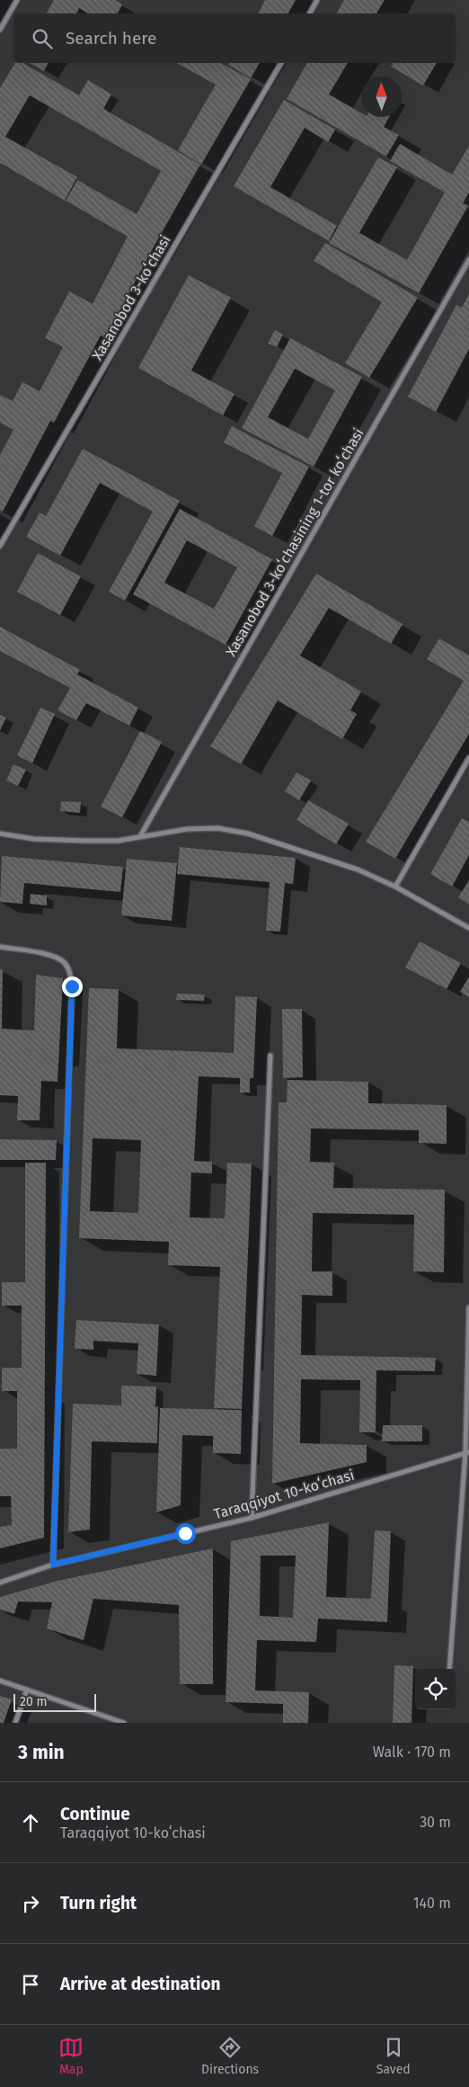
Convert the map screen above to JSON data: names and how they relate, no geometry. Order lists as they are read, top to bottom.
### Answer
{
  "streets": {
    "street": ["Xasanobod 3-koʻchasi", "Xasanobod 3-koʻchasining 1-tor koʻchasi", "Taraqqiyot 10-koʻchasi"]
  },
  "scale_bar": "20 m",
  "north": "top",
  "page": {
    "search": "Search here",
    "scale": "20 m",
    "heading": ["3 min", "Walk · 170 m"],
    "list": [
      ["Continue", "Taraqqiyot 10-koʻchasi", "30 m"],
      ["Turn right", "140 m"],
      "Arrive at destination"
    ],
    "nav": ["Map", "Directions", "Saved"]
  }
}
